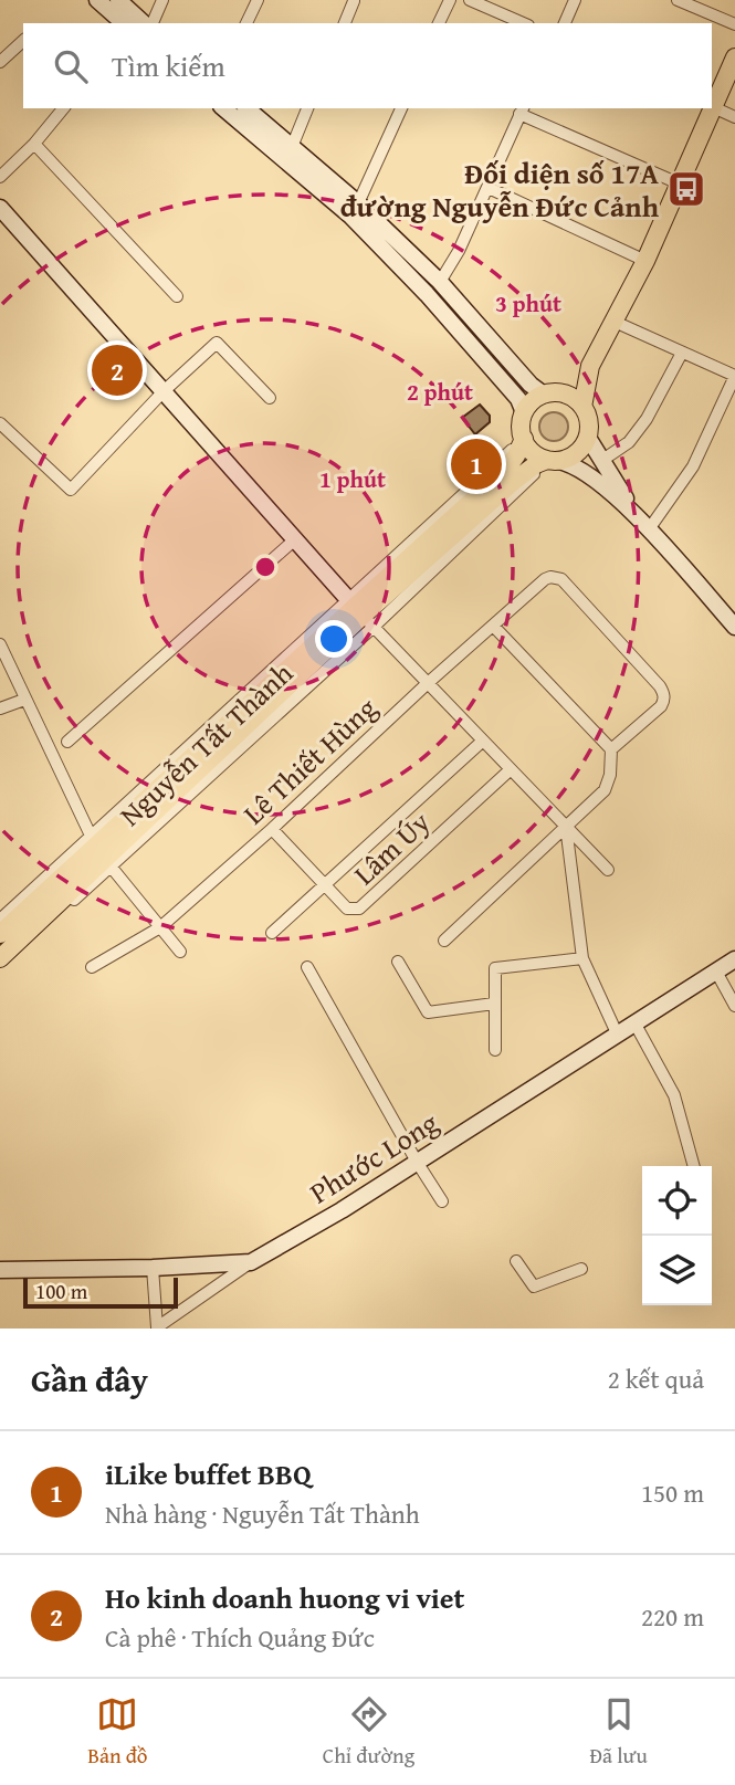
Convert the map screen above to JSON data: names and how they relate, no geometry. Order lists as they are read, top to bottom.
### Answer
{
  "streets": {
    "main road": ["Nguyễn Tất Thành"],
    "street": ["Lê Thiết Hùng", "Lâm Úy", "Phước Long"]
  },
  "crossings": [
    ["Lê Thiết Hùng", "Lâm Úy"]
  ],
  "places": {
    "bus stop": ["Đối diện số 17A đường Nguyễn Đức Cảnh"]
  },
  "scale_bar": "100 m",
  "page": {
    "search": "Tìm kiếm",
    "pins": ["2", "1"],
    "scale": "100 m",
    "heading": ["Gần đây", "2 kết quả"],
    "list": [
      {
        "mark": "1",
        "name": "iLike buffet BBQ",
        "note": "Nhà hàng · Nguyễn Tất Thành",
        "value": "150 m"
      },
      {
        "mark": "2",
        "name": "Ho kinh doanh huong vi viet",
        "note": "Cà phê · Thích Quảng Đức",
        "value": "220 m"
      }
    ],
    "nav": ["Bản đồ", "Chỉ đường", "Đã lưu"]
  },
  "rings": ["3 phút", "2 phút", "1 phút"]
}
